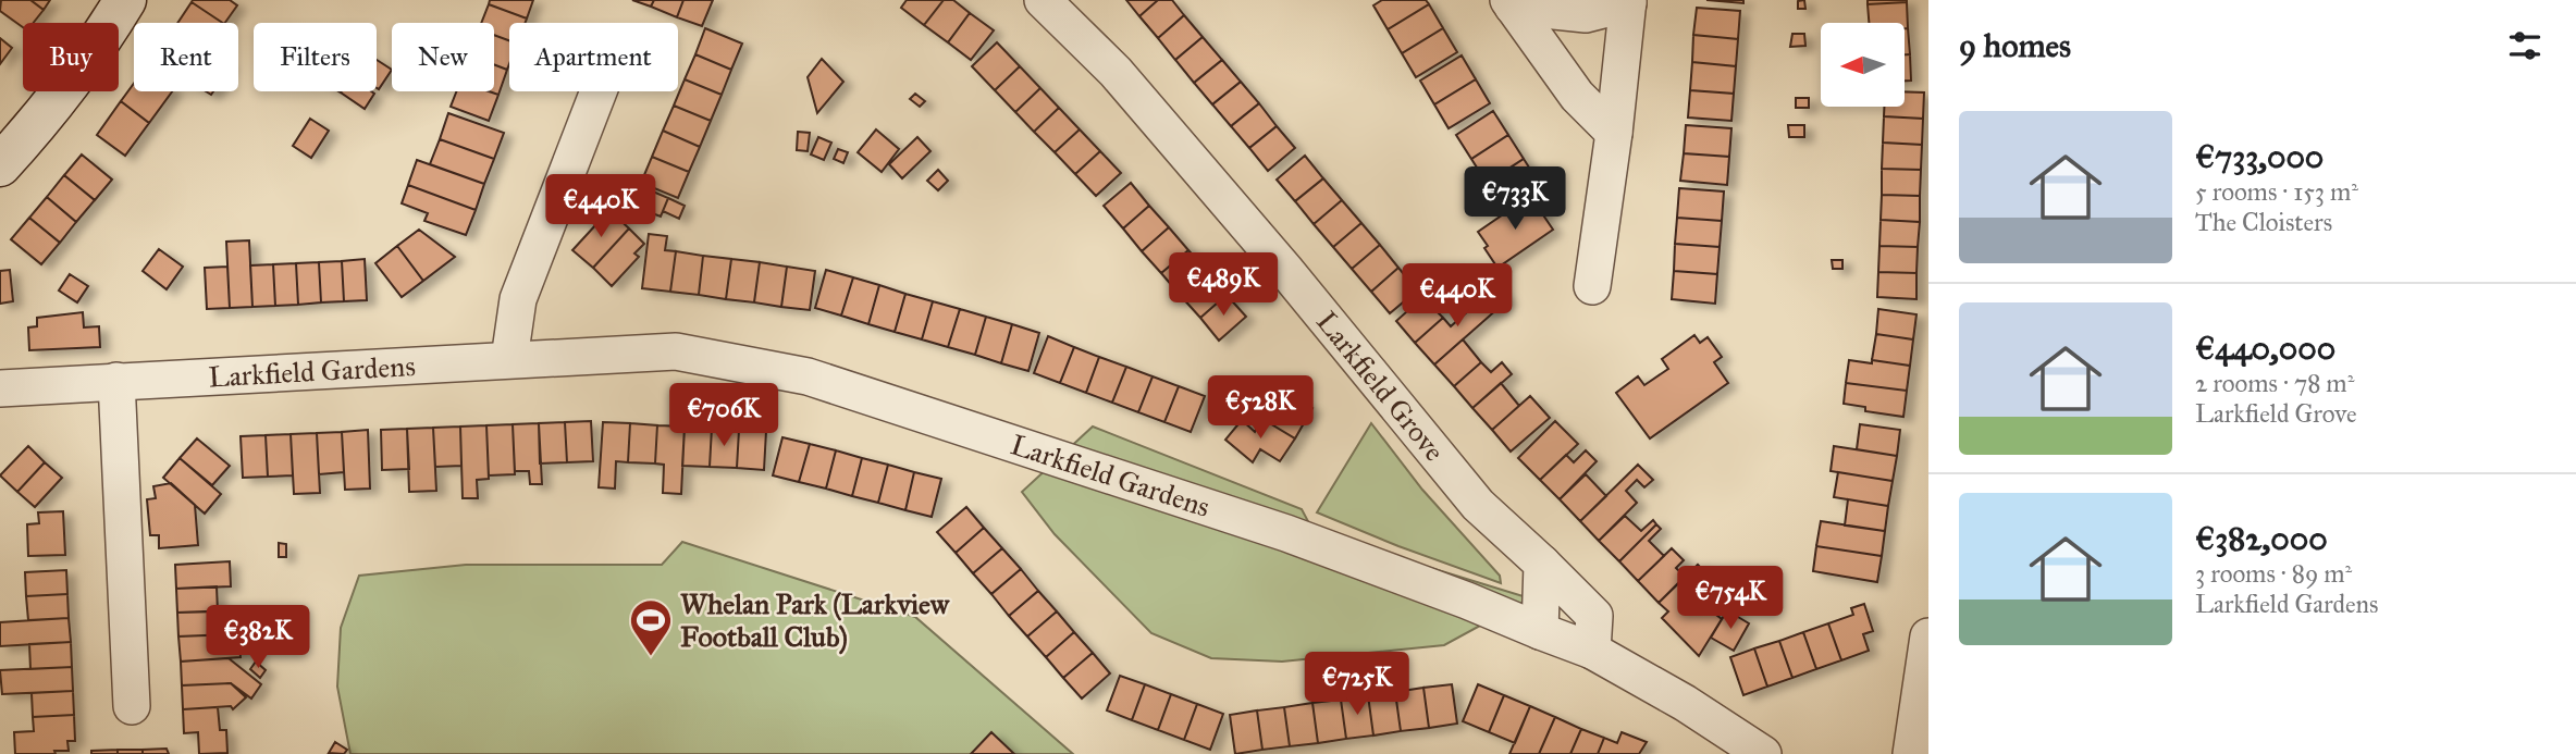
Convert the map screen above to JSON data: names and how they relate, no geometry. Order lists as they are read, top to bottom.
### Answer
{
  "streets": {
    "street": ["Larkfield Gardens", "Larkfield Grove"]
  },
  "crossings": [
    ["Larkfield Gardens", "Larkfield Grove"]
  ],
  "places": {
    "sports": ["Whelan Park (Larkview Football Club)"]
  },
  "north": "left",
  "page": {
    "heading": "9 homes",
    "chip": [
      "Buy",
      "Rent",
      "Filters",
      "New",
      "Apartment"
    ],
    "list": [
      {
        "name": "€733,000",
        "note": "5 rooms · 153 m² · The Cloisters"
      },
      {
        "name": "€440,000",
        "note": "2 rooms · 78 m² · Larkfield Grove"
      },
      {
        "name": "€382,000",
        "note": "3 rooms · 89 m² · Larkfield Gardens"
      }
    ],
    "price": [
      "€733K",
      "€440K",
      "€489K",
      "€440K",
      "€528K",
      "€706K",
      "€754K",
      "€382K",
      "€725K"
    ]
  }
}
